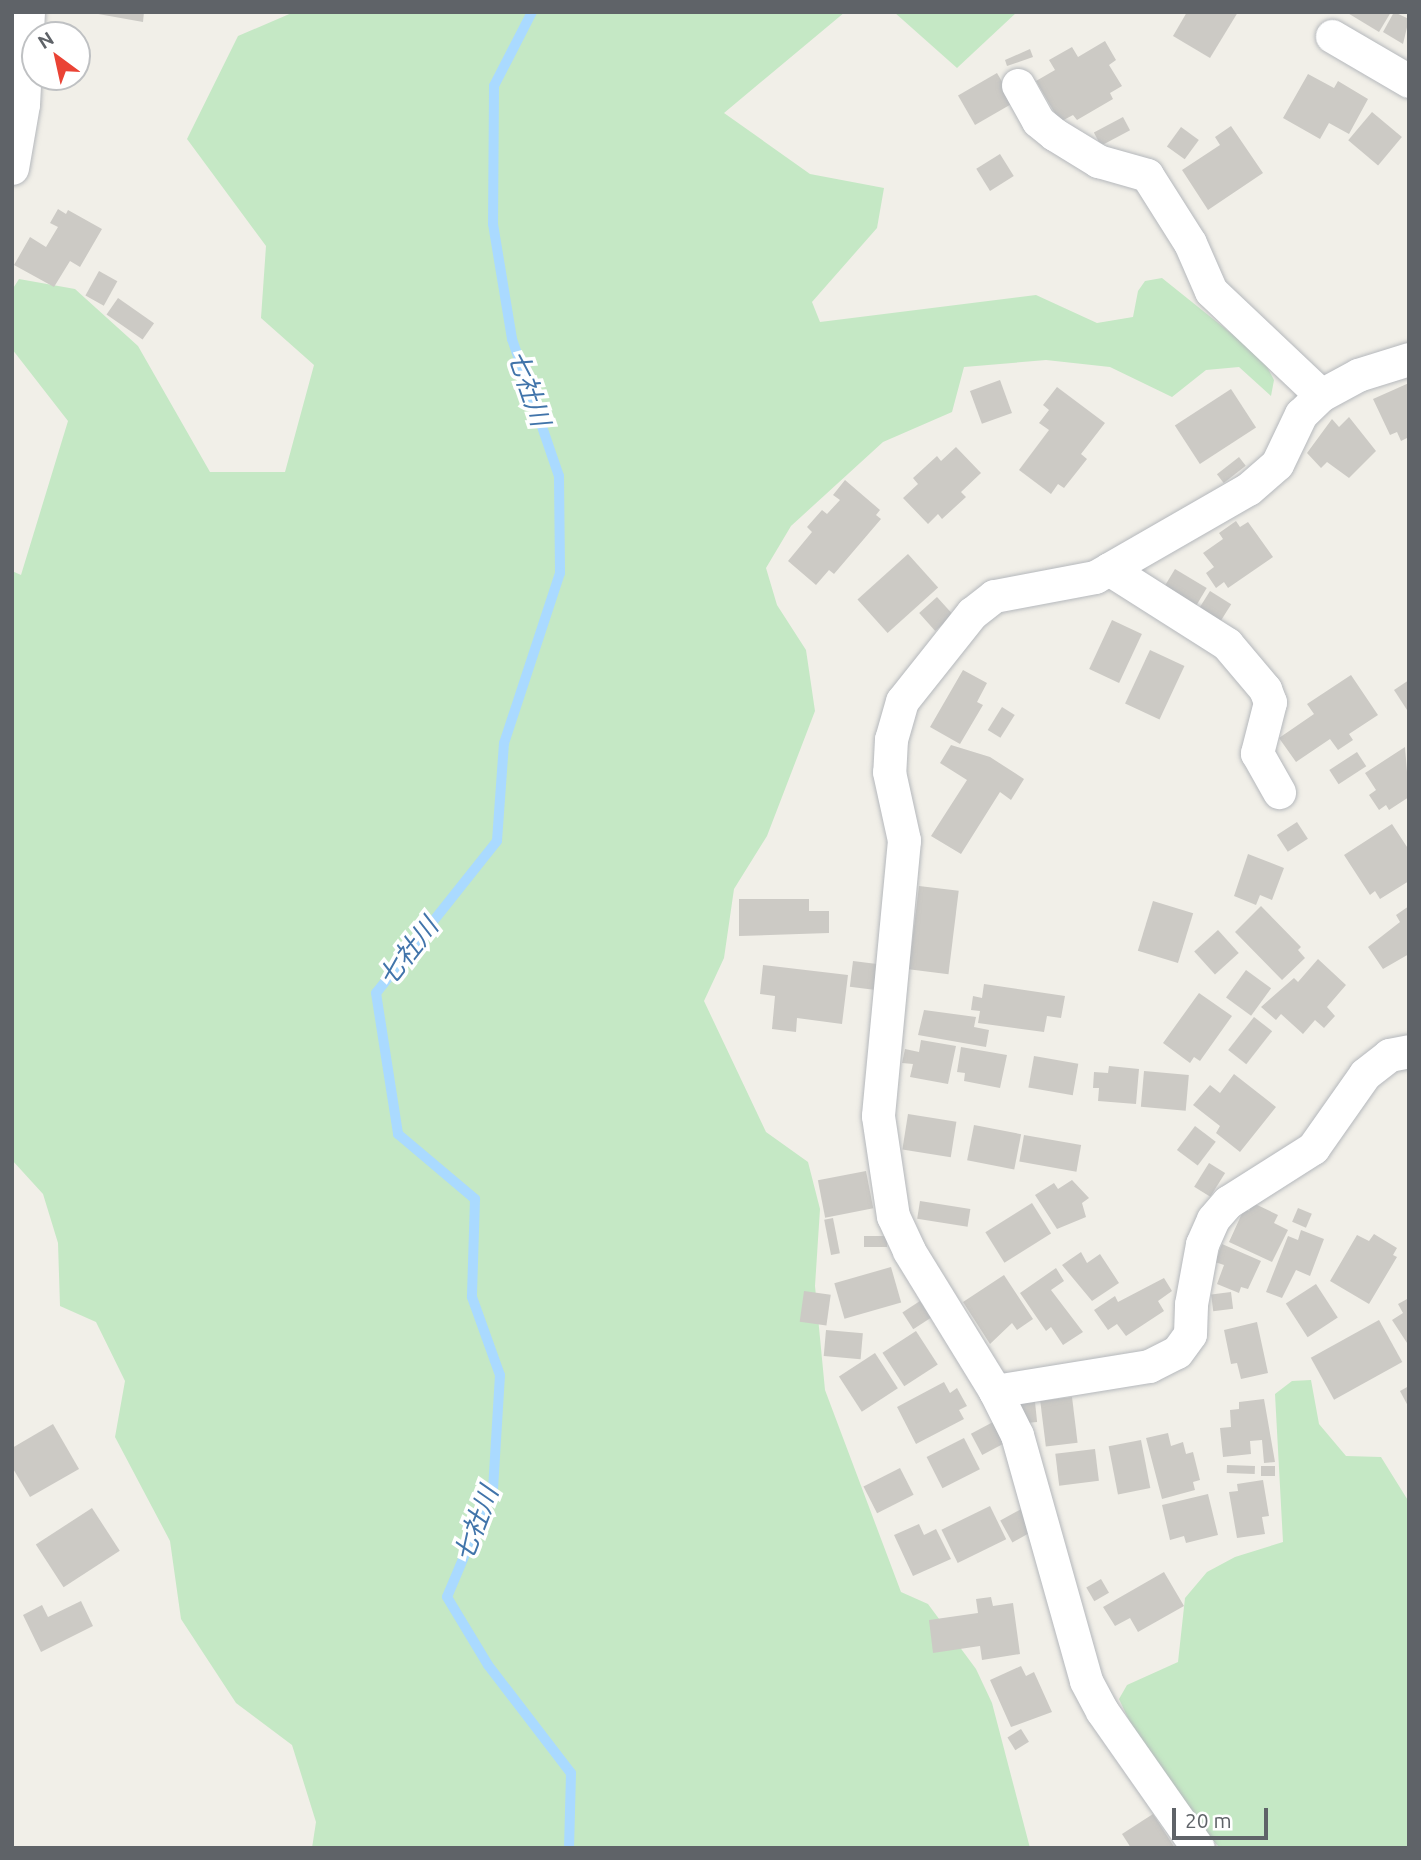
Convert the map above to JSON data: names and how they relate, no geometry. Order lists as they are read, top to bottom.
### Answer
{
  "water": ["七社川"],
  "scale_bar": "20 m",
  "north": "top left"
}
